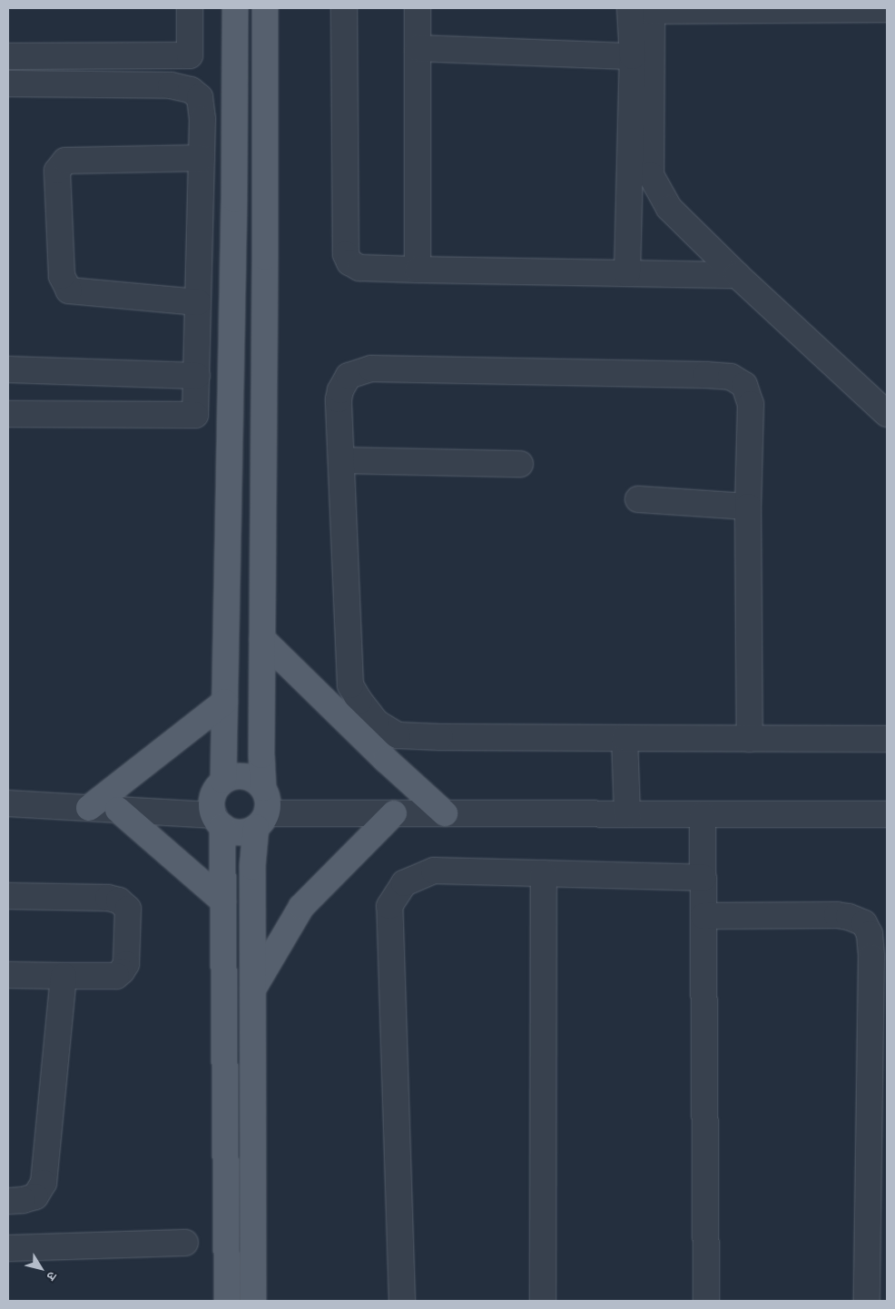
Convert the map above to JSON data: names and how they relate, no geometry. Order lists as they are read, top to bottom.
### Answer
{
  "north": "bottom right"
}
